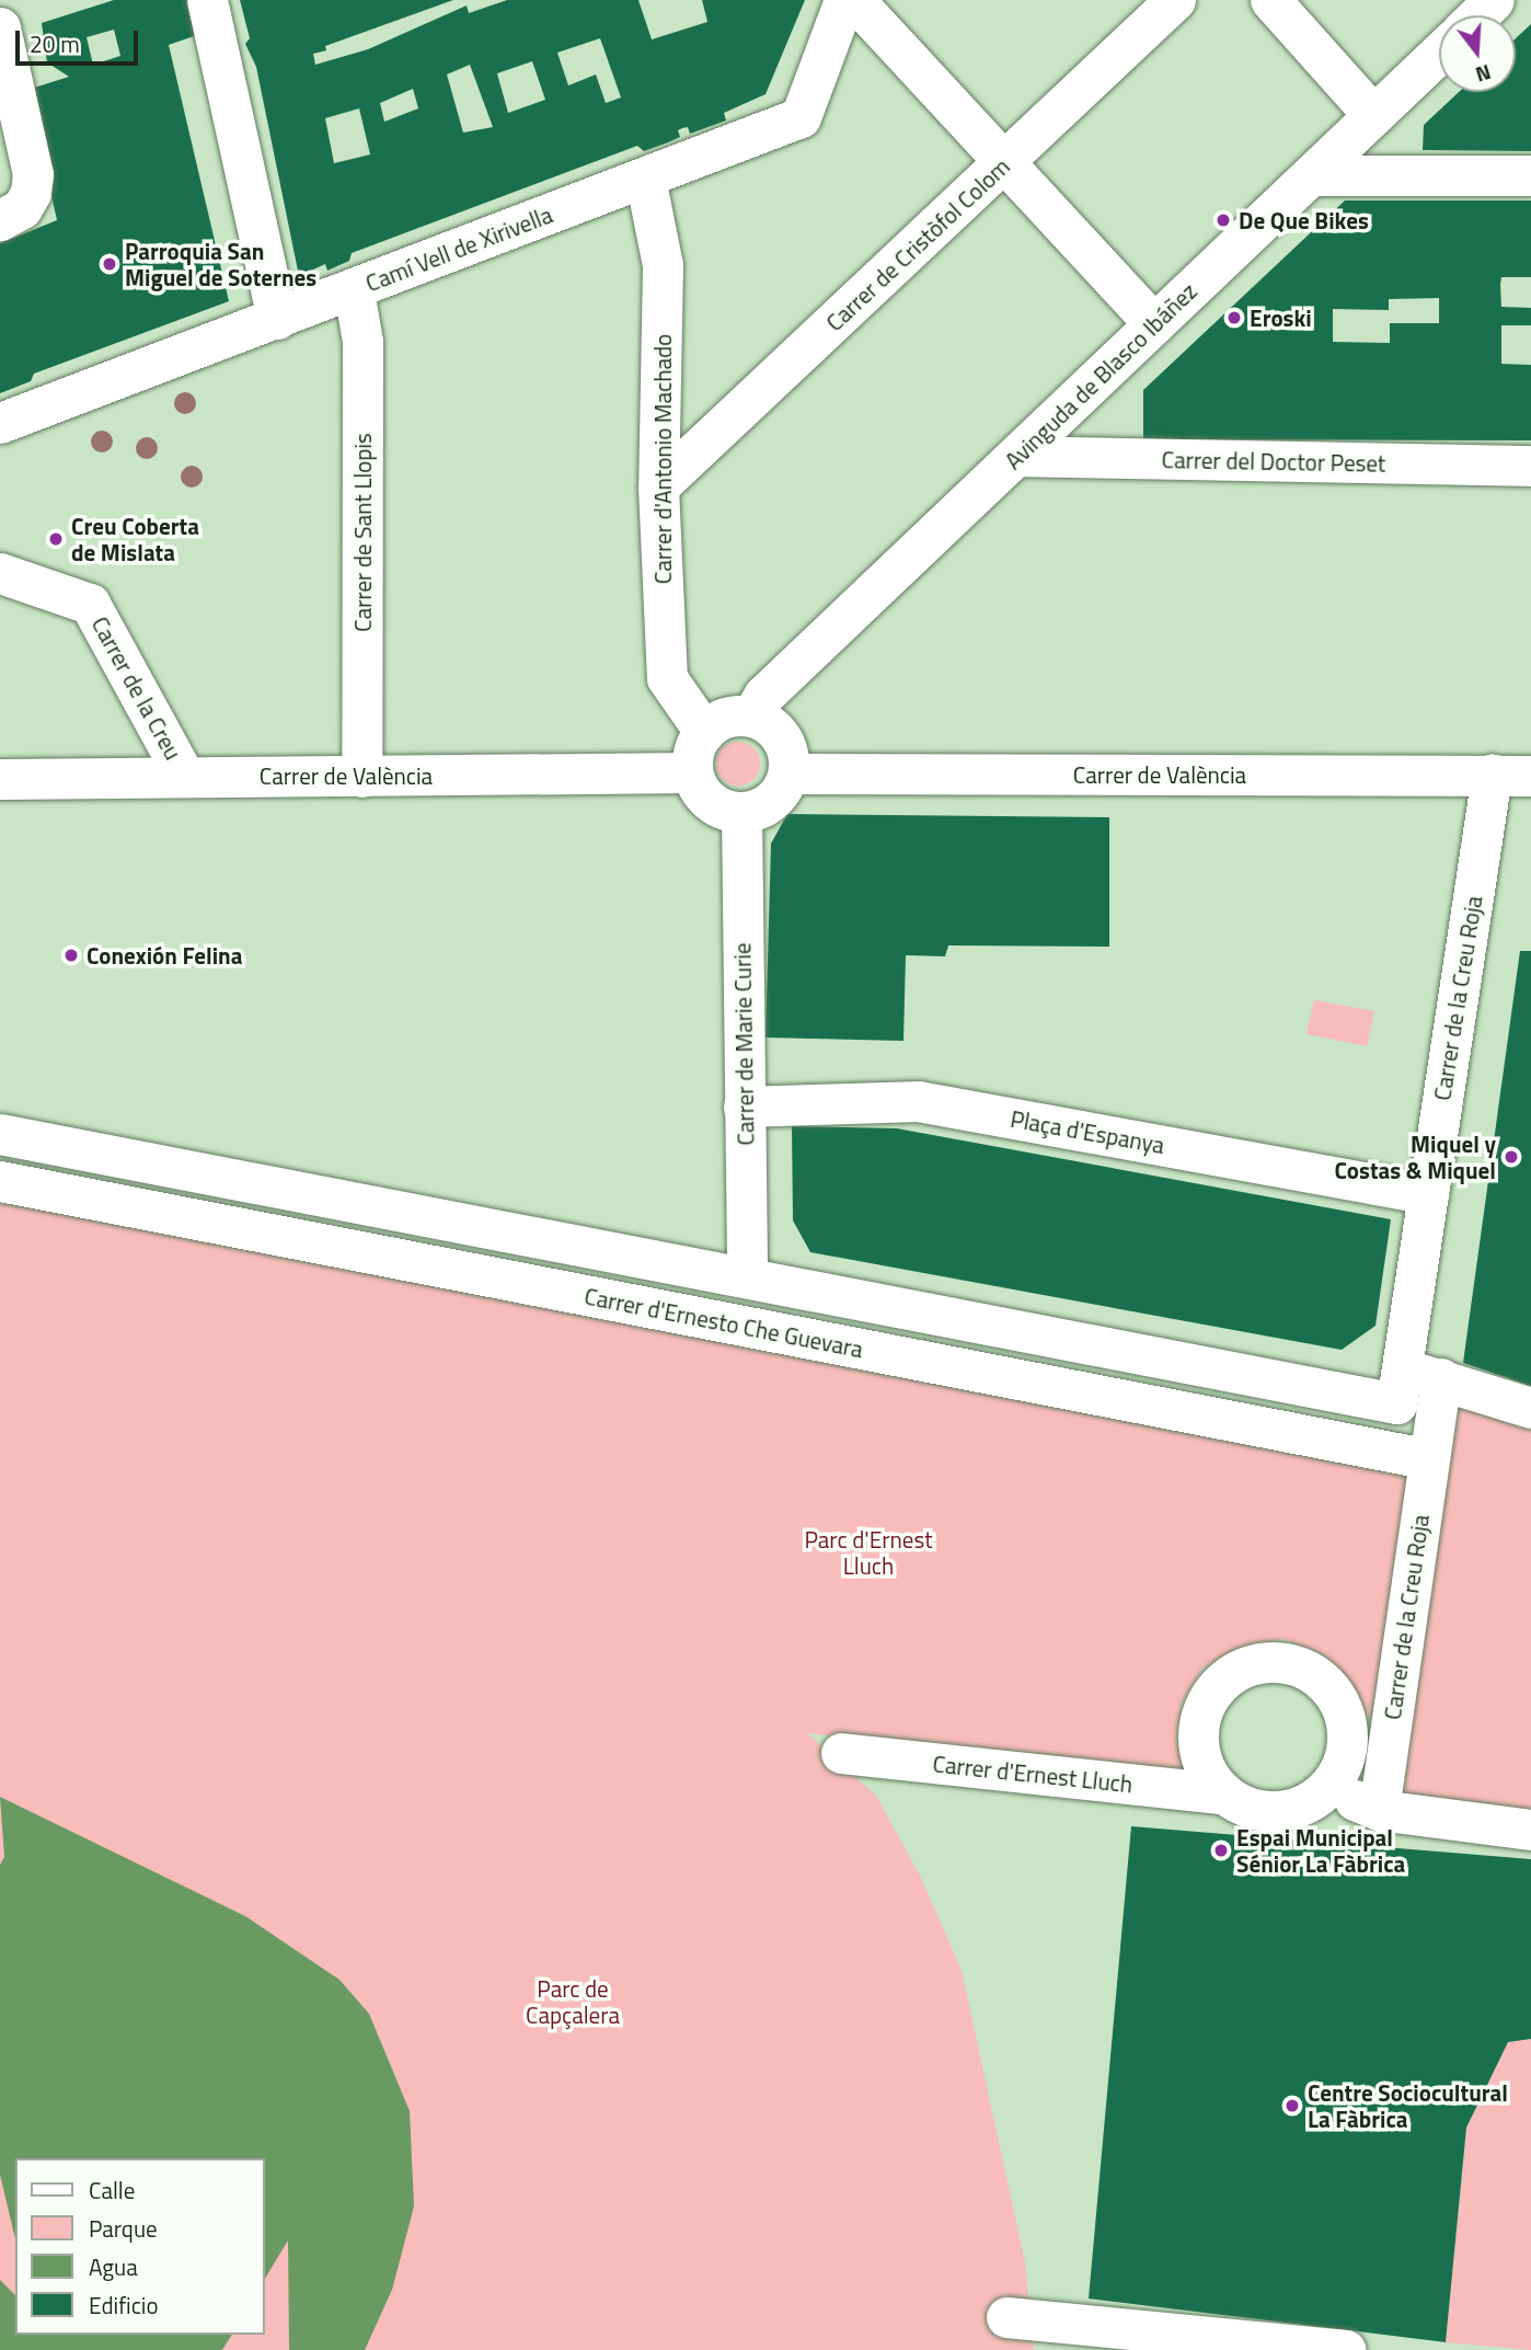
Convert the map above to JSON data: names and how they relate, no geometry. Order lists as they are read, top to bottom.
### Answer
{
  "streets": {
    "street": [
      "Carrer de Cristòfol Colom",
      "Camí Vell de Xirivella",
      "Avinguda de Blasco Ibáñez",
      "Carrer d'Antonio Machado",
      "Carrer del Doctor Peset",
      "Carrer de Sant Llopis",
      "Carrer de la Creu",
      "Carrer de València",
      "Carrer de la Creu Roja",
      "Carrer de Marie Curie",
      "Plaça d'Espanya",
      "Carrer d'Ernesto Che Guevara",
      "Carrer d'Ernest Lluch"
    ]
  },
  "crossings": [
    ["Carrer de Cristòfol Colom", "Carrer d'Antonio Machado"],
    ["Camí Vell de Xirivella", "Carrer d'Antonio Machado"],
    ["Camí Vell de Xirivella", "Carrer de Sant Llopis"],
    ["Avinguda de Blasco Ibáñez", "Carrer d'Antonio Machado"],
    ["Avinguda de Blasco Ibáñez", "Carrer del Doctor Peset"],
    ["Avinguda de Blasco Ibáñez", "Carrer de València"],
    ["Avinguda de Blasco Ibáñez", "Carrer de Marie Curie"],
    ["Carrer d'Antonio Machado", "Carrer de València"],
    ["Carrer d'Antonio Machado", "Carrer de Marie Curie"],
    ["Carrer de Sant Llopis", "Carrer de València"],
    ["Carrer de la Creu", "Carrer de València"],
    ["Carrer de València", "Carrer de la Creu Roja"],
    ["Carrer de València", "Carrer de Marie Curie"],
    ["Carrer de la Creu Roja", "Plaça d'Espanya"],
    ["Carrer de la Creu Roja", "Carrer d'Ernesto Che Guevara"],
    ["Carrer de Marie Curie", "Plaça d'Espanya"]
  ],
  "parks": ["Parc d'Ernest Lluch", "Parc de Capçalera"],
  "places": [
    "De Que Bikes",
    "Parroquia San Miguel de Soternes",
    "Eroski",
    "Creu Coberta de Mislata",
    "Conexión Felina",
    "Miquel y Costas & Miquel",
    "Espai Municipal Sénior La Fàbrica",
    "Centre Sociocultural La Fàbrica"
  ],
  "legend": [
    "Calle",
    "Parque",
    "Agua",
    "Edificio"
  ],
  "scale_bar": "20 m",
  "north": "bottom"
}
